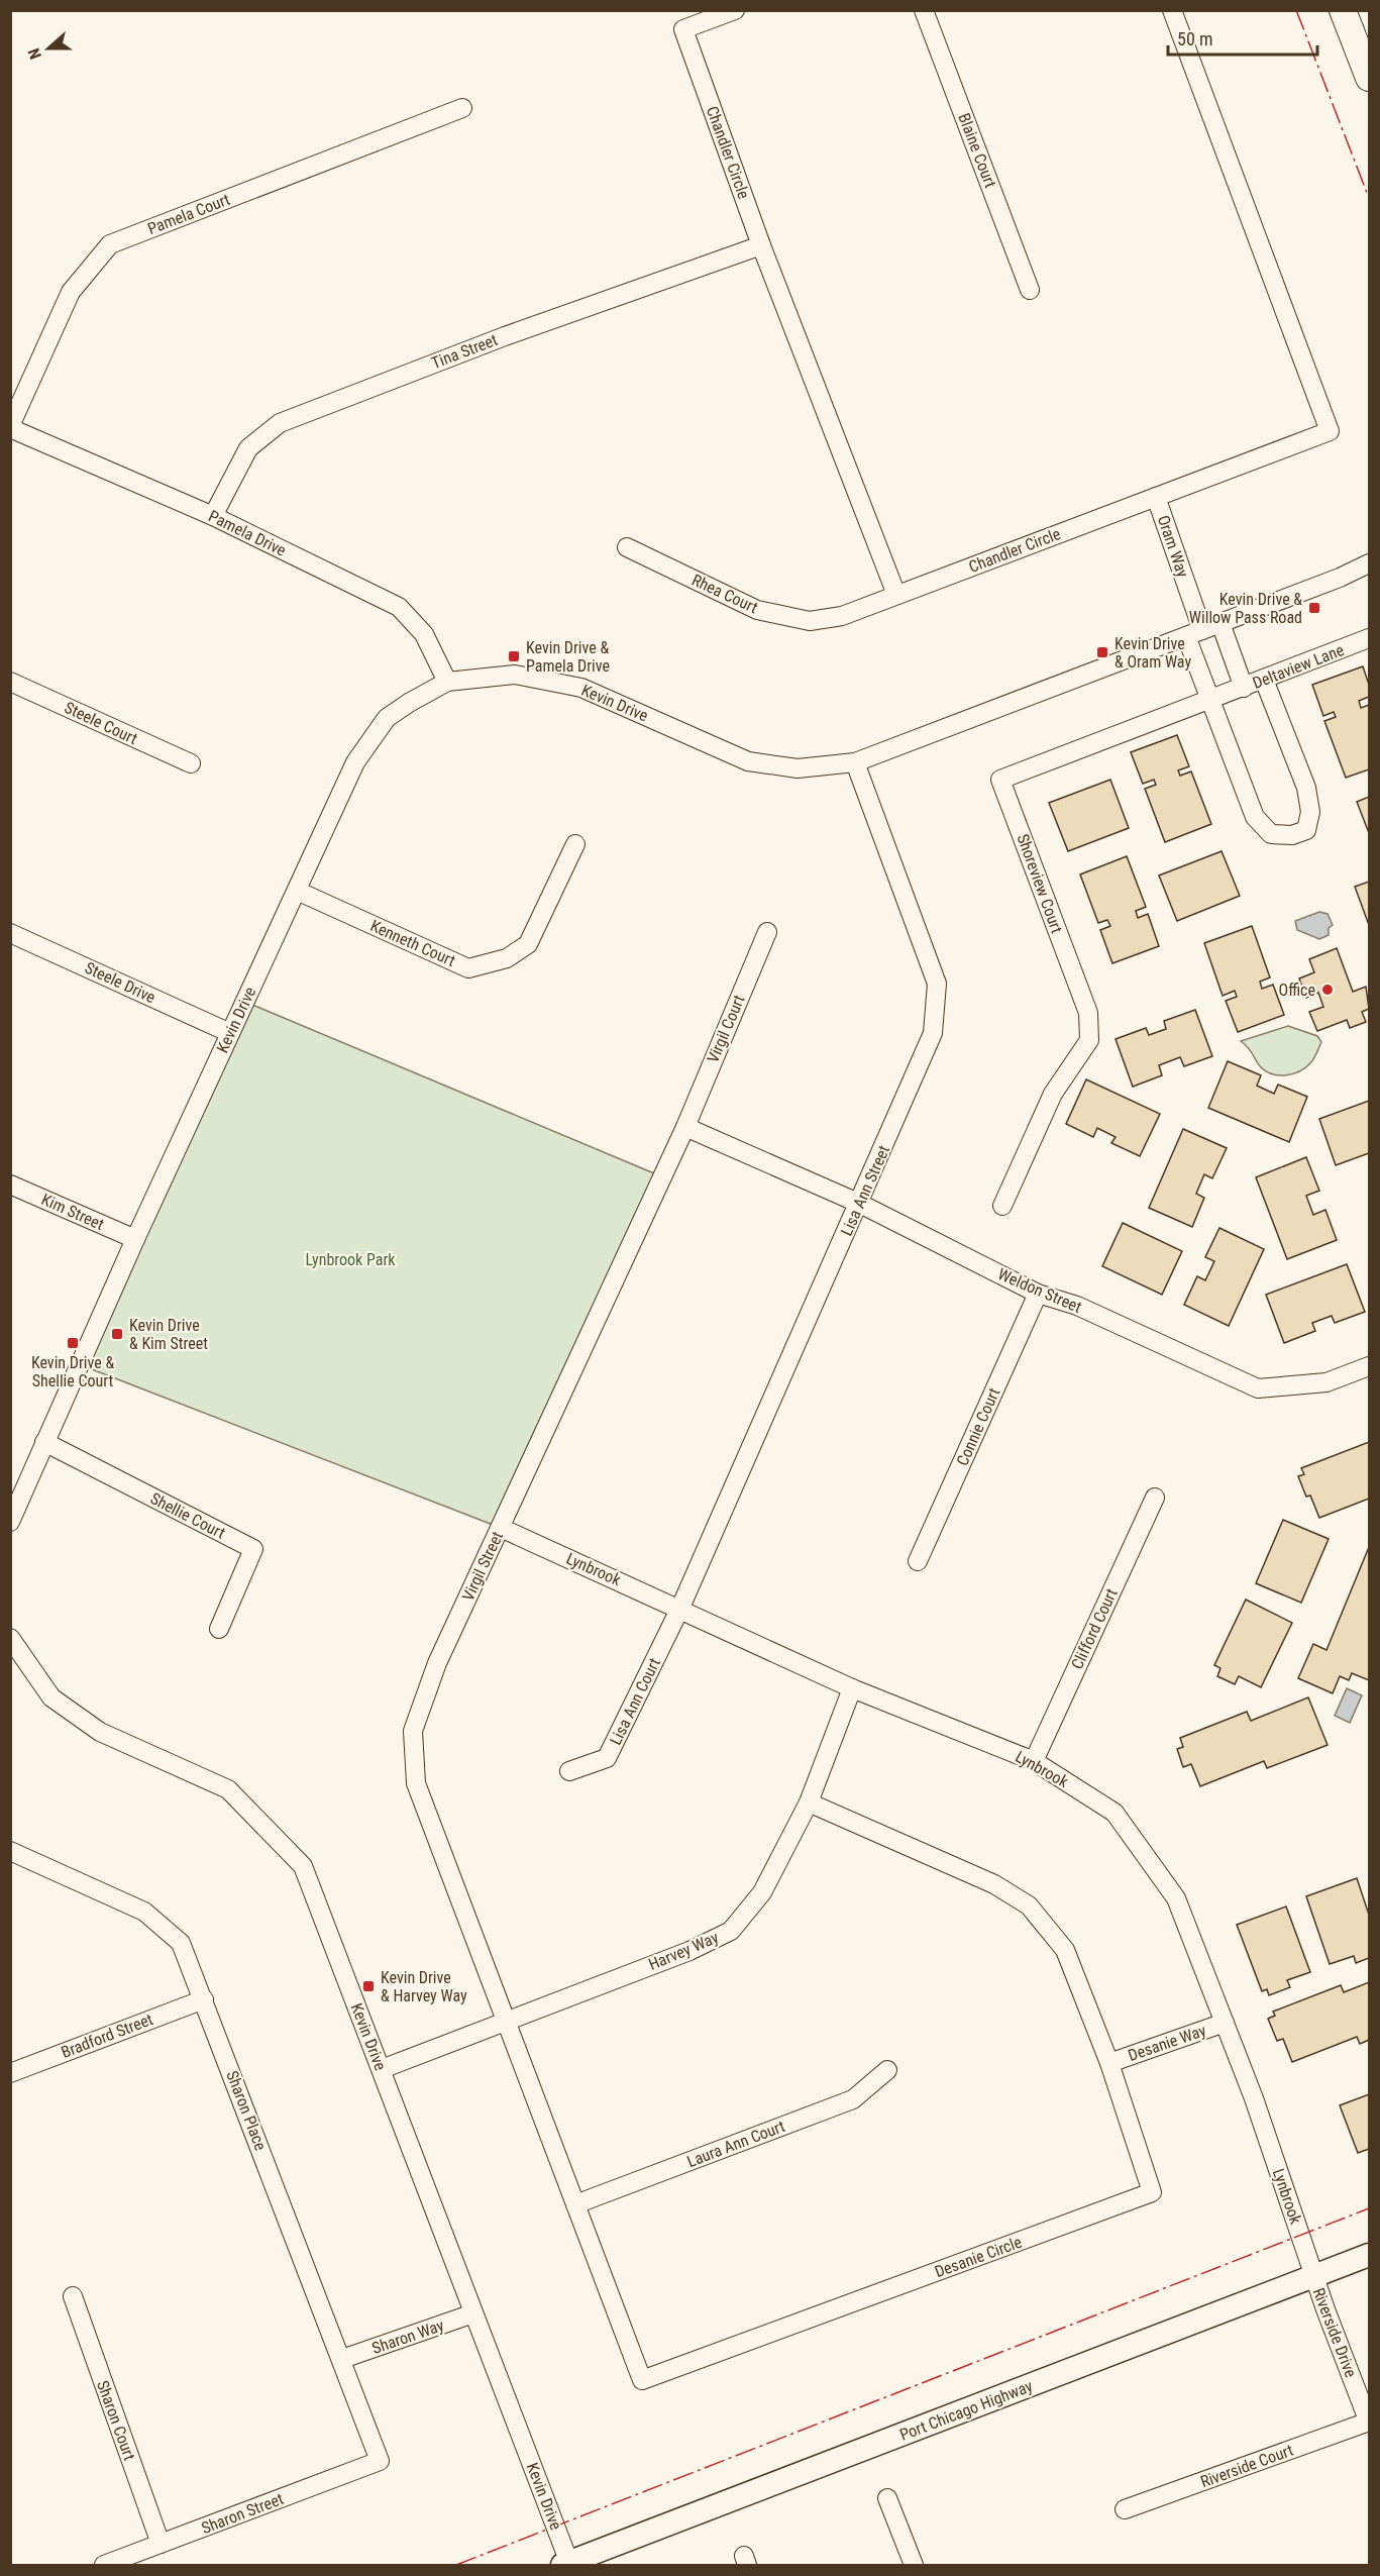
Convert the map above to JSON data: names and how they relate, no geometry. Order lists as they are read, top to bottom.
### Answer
{
  "streets": {
    "street": [
      "Blaine Court",
      "Chandler Circle",
      "Pamela Court",
      "Tina Street",
      "Pamela Drive",
      "Oram Way",
      "Rhea Court",
      "Deltaview Lane",
      "Kevin Drive",
      "Steele Court",
      "Shoreview Court",
      "Kenneth Court",
      "Steele Drive",
      "Virgil Court",
      "Lisa Ann Street",
      "Kim Street",
      "Weldon Street",
      "Connie Court",
      "Shellie Court",
      "Virgil Street",
      "Lynbrook",
      "Clifford Court",
      "Lisa Ann Court",
      "Harvey Way",
      "Bradford Street",
      "Desanie Way",
      "Sharon Place",
      "Laura Ann Court",
      "Desanie Circle",
      "Riverside Drive",
      "Sharon Way",
      "Port Chicago Highway",
      "Sharon Court",
      "Riverside Court",
      "Sharon Street"
    ]
  },
  "crossings": [
    ["Chandler Circle", "Tina Street"],
    ["Chandler Circle", "Oram Way"],
    ["Chandler Circle", "Rhea Court"],
    ["Pamela Court", "Pamela Drive"],
    ["Tina Street", "Pamela Drive"],
    ["Pamela Drive", "Kevin Drive"],
    ["Oram Way", "Deltaview Lane"],
    ["Oram Way", "Kevin Drive"],
    ["Oram Way", "Shoreview Court"],
    ["Deltaview Lane", "Shoreview Court"],
    ["Kevin Drive", "Kenneth Court"],
    ["Kevin Drive", "Steele Drive"],
    ["Kevin Drive", "Lisa Ann Street"],
    ["Kevin Drive", "Kim Street"],
    ["Kevin Drive", "Shellie Court"],
    ["Kevin Drive", "Harvey Way"],
    ["Kevin Drive", "Sharon Way"],
    ["Kevin Drive", "Port Chicago Highway"],
    ["Virgil Court", "Weldon Street"],
    ["Virgil Court", "Virgil Street"],
    ["Lisa Ann Street", "Weldon Street"],
    ["Lisa Ann Street", "Lynbrook"],
    ["Lisa Ann Street", "Lisa Ann Court"],
    ["Weldon Street", "Connie Court"],
    ["Weldon Street", "Virgil Street"],
    ["Virgil Street", "Lynbrook"],
    ["Virgil Street", "Harvey Way"],
    ["Virgil Street", "Desanie Circle"],
    ["Lynbrook", "Clifford Court"],
    ["Lynbrook", "Lisa Ann Court"],
    ["Lynbrook", "Harvey Way"],
    ["Lynbrook", "Desanie Way"],
    ["Lynbrook", "Riverside Drive"],
    ["Lynbrook", "Port Chicago Highway"],
    ["Harvey Way", "Desanie Circle"],
    ["Bradford Street", "Sharon Place"],
    ["Desanie Way", "Desanie Circle"],
    ["Sharon Place", "Sharon Way"],
    ["Sharon Place", "Sharon Street"],
    ["Laura Ann Court", "Desanie Circle"],
    ["Riverside Drive", "Port Chicago Highway"],
    ["Riverside Drive", "Riverside Court"],
    ["Sharon Court", "Sharon Street"]
  ],
  "parks": ["Lynbrook Park"],
  "places": {
    "transit": [
      "Kevin Drive & Willow Pass Road",
      "Kevin Drive & Oram Way",
      "Kevin Drive & Pamela Drive",
      "Kevin Drive & Kim Street",
      "Kevin Drive & Shellie Court",
      "Kevin Drive & Harvey Way"
    ],
    "other": ["Office"]
  },
  "scale_bar": "50 m",
  "north": "left"
}
